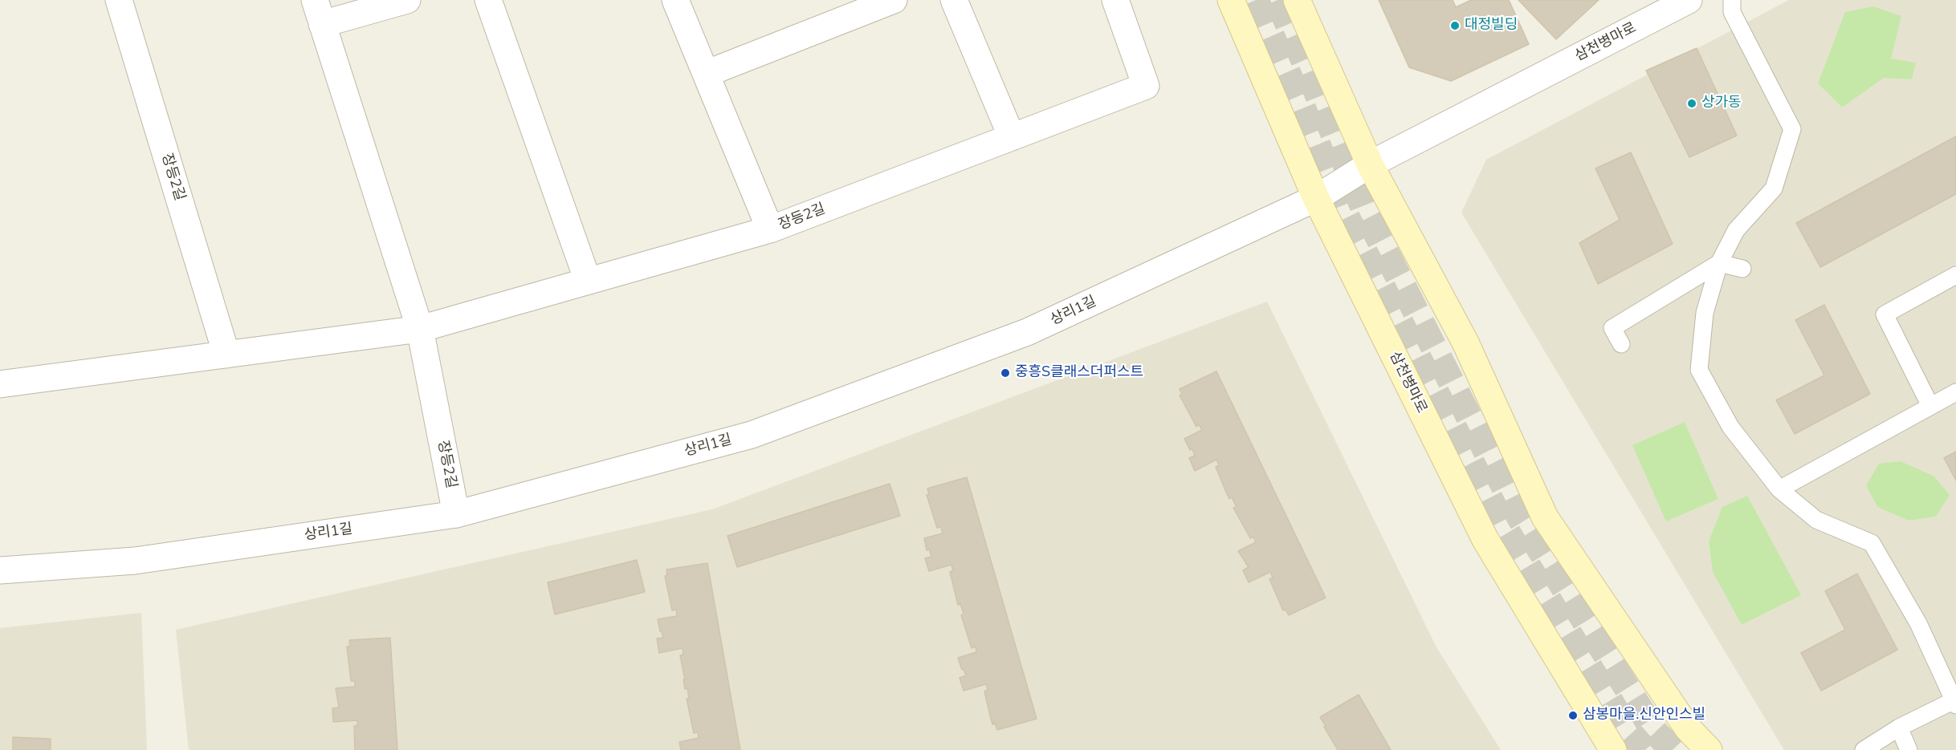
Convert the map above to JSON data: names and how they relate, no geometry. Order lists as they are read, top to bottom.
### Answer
{
  "streets": {
    "main road": ["삼천병마로"],
    "street": ["장등2길", "상리1길"]
  },
  "crossings": [
    ["삼천병마로", "상리1길"],
    ["장등2길", "상리1길"]
  ],
  "places": [
    "대정빌딩",
    "상가동",
    "중흥S클래스더퍼스트",
    "삼봉마을.신안인스빌"
  ]
}
